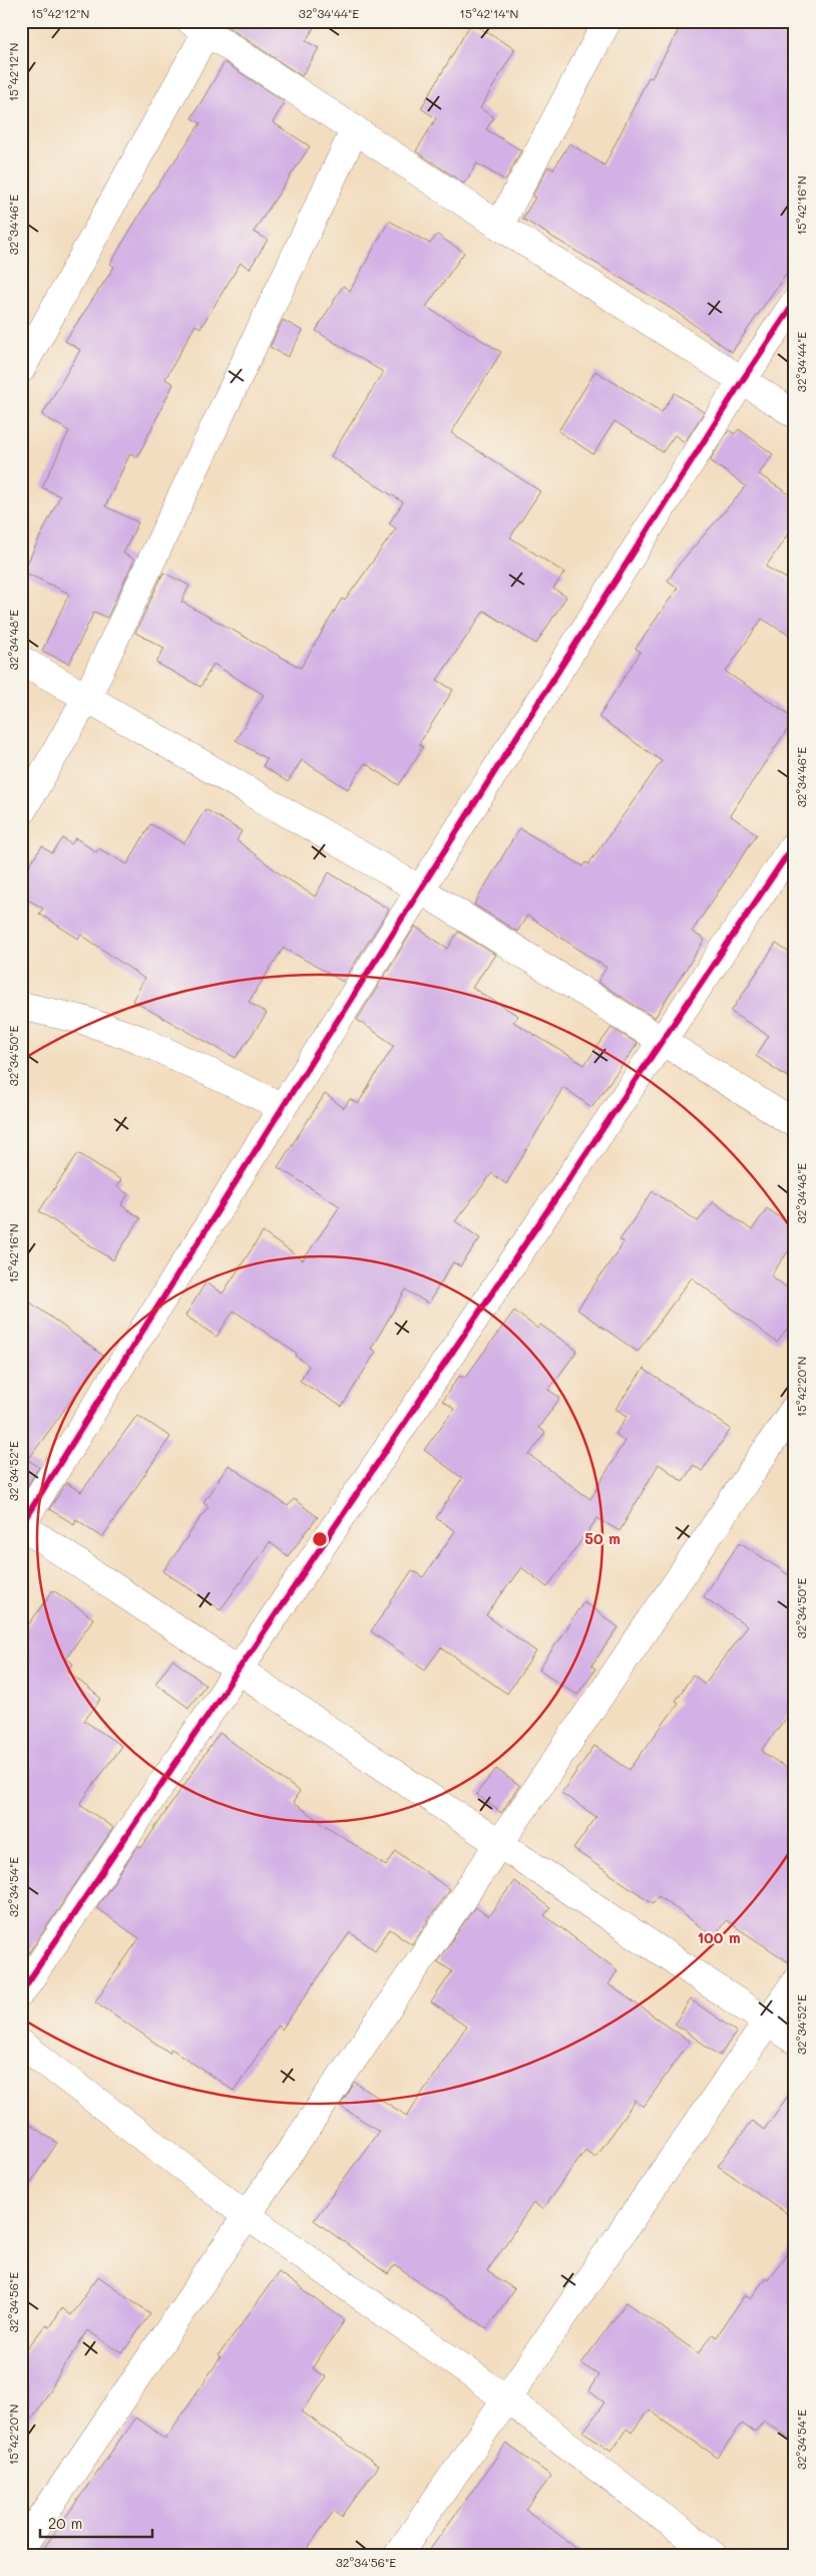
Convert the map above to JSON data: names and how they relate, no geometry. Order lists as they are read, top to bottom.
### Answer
{
  "scale_bar": "20 m",
  "coordinates": [
    "15°42'12\"N",
    "32°34'44\"E",
    "15°42'14\"N",
    "15°42'16\"N",
    "32°34'46\"E",
    "32°34'48\"E",
    "32°34'50\"E",
    "15°42'20\"N",
    "32°34'52\"E",
    "32°34'54\"E",
    "32°34'56\"E"
  ],
  "rings": ["50 m", "100 m"]
}
